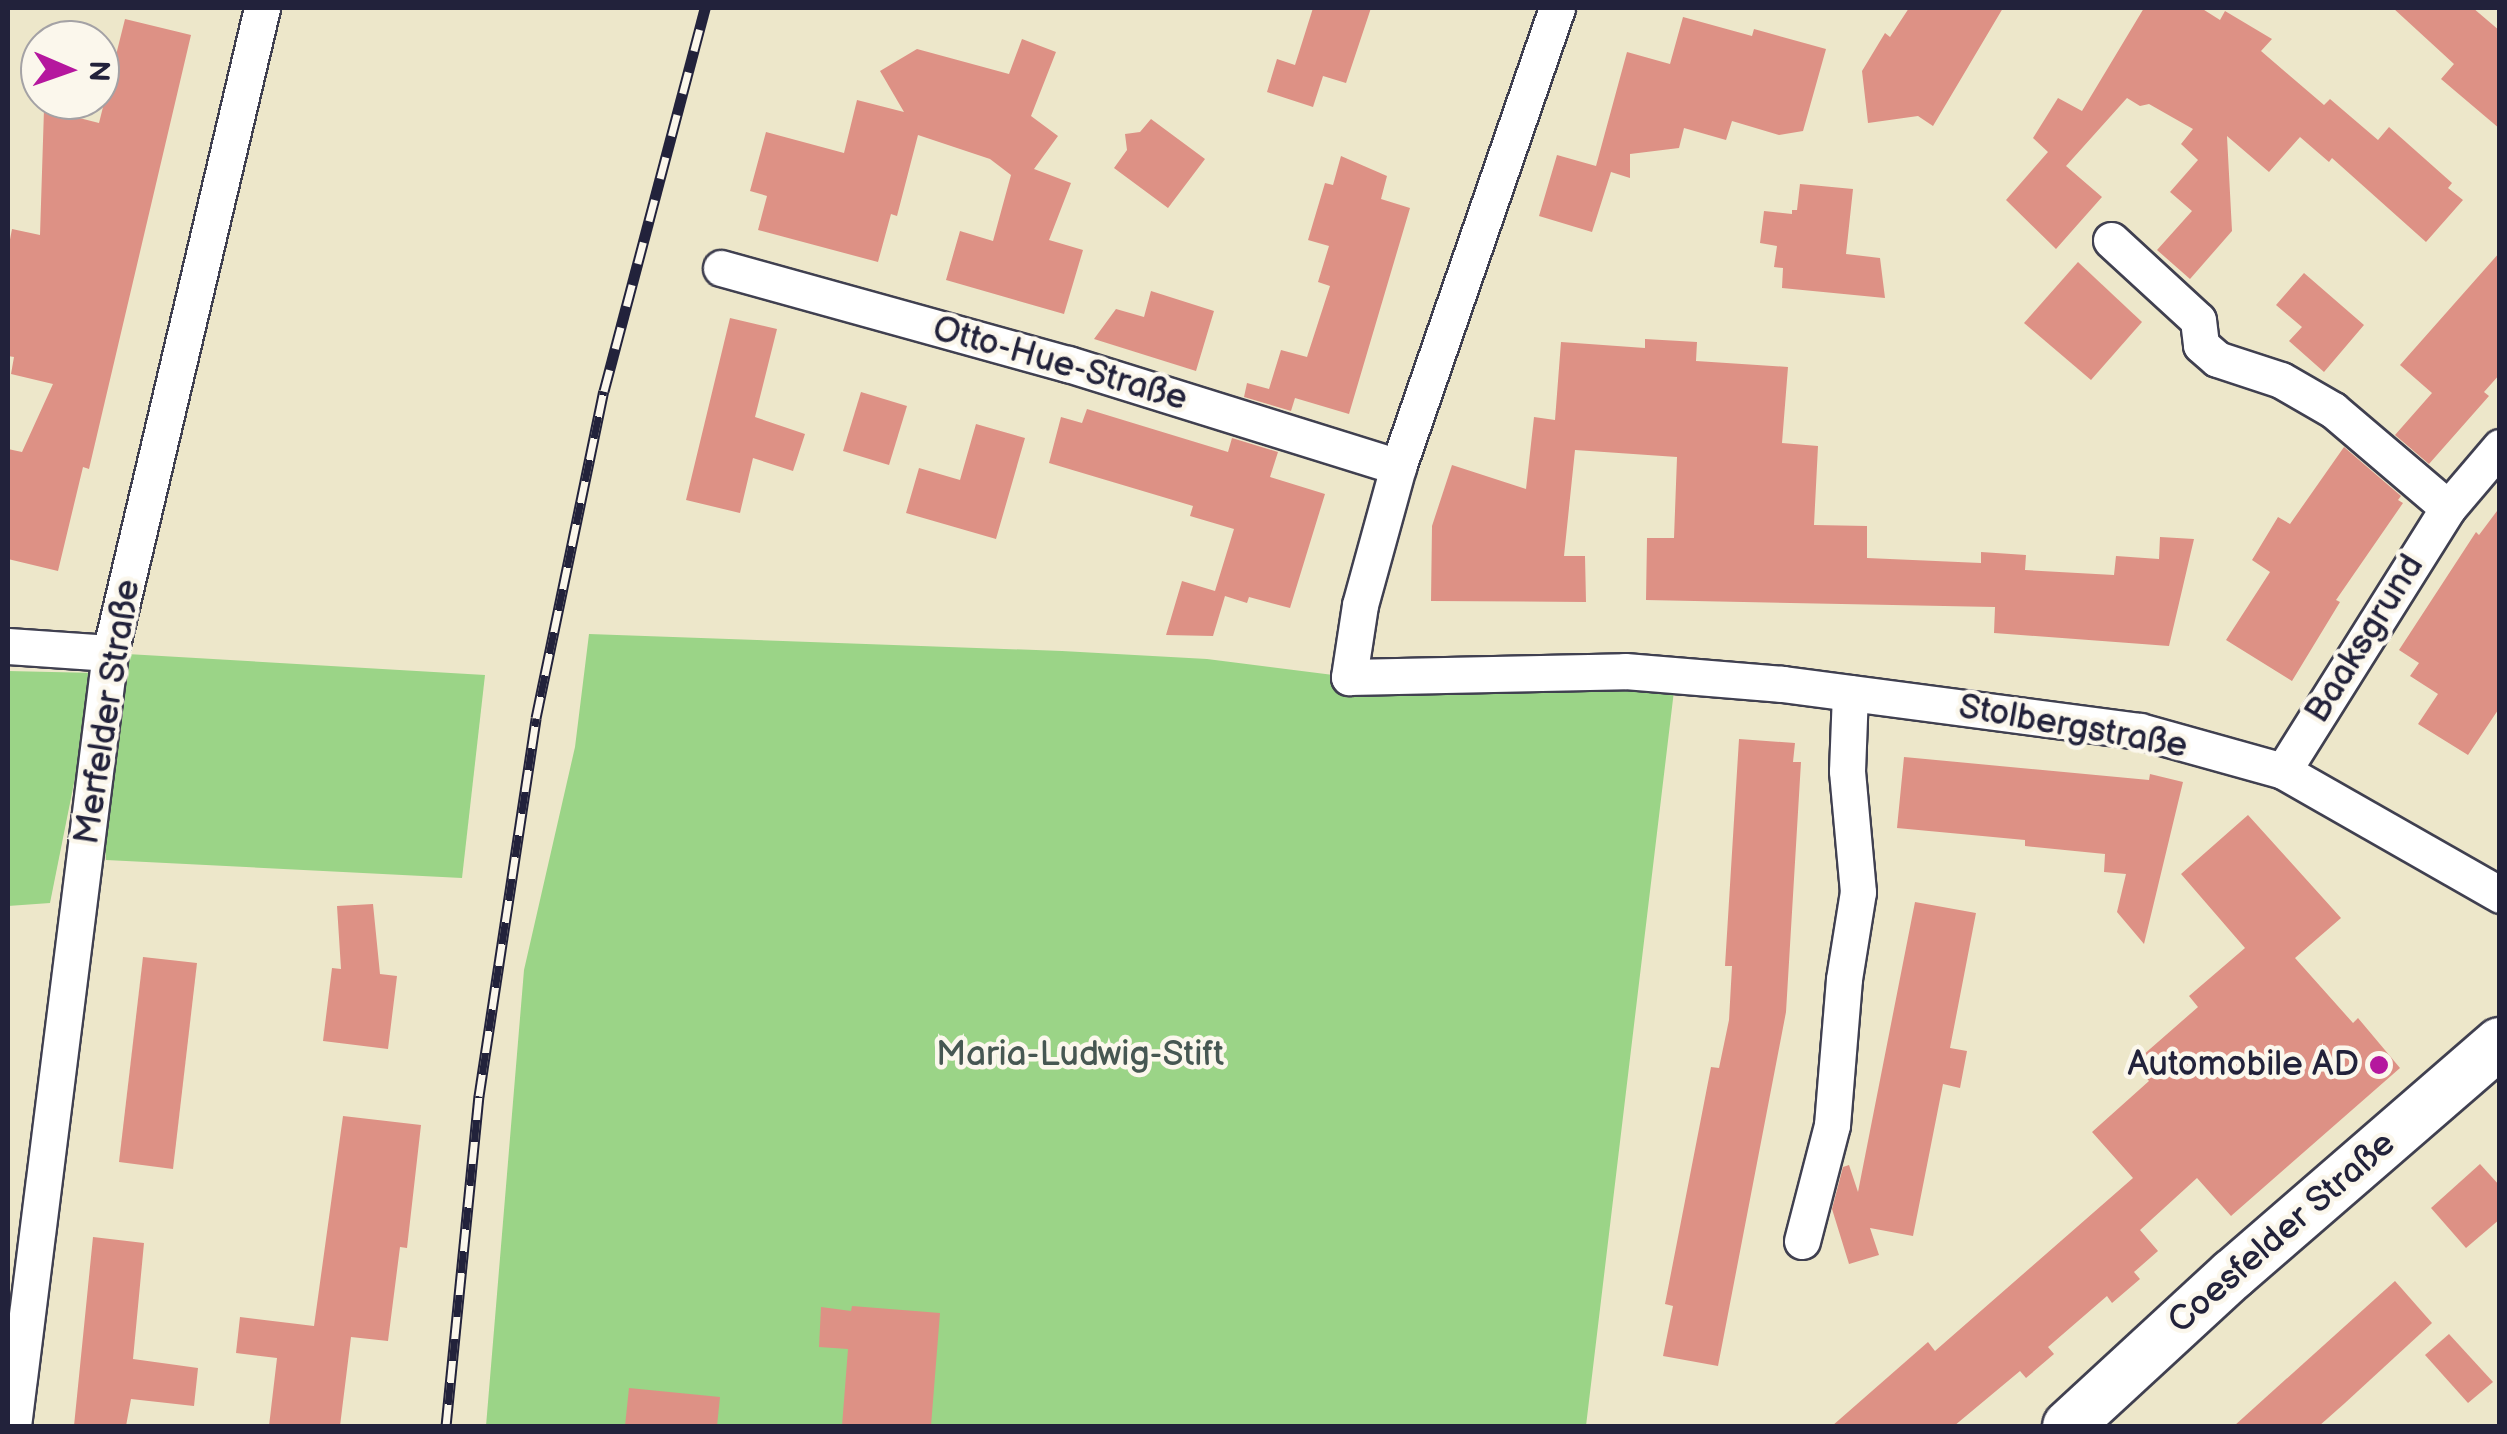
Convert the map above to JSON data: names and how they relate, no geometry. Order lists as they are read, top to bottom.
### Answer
{
  "streets": {
    "street": [
      "Otto-Hue-Straße",
      "Baaksgrund",
      "Merfelder Straße",
      "Stolbergstraße",
      "Coesfelder Straße"
    ]
  },
  "crossings": [
    ["Otto-Hue-Straße", "Stolbergstraße"],
    ["Baaksgrund", "Stolbergstraße"]
  ],
  "parks": ["Maria-Ludwig-Stift"],
  "places": ["Automobile AD"],
  "north": "right"
}
